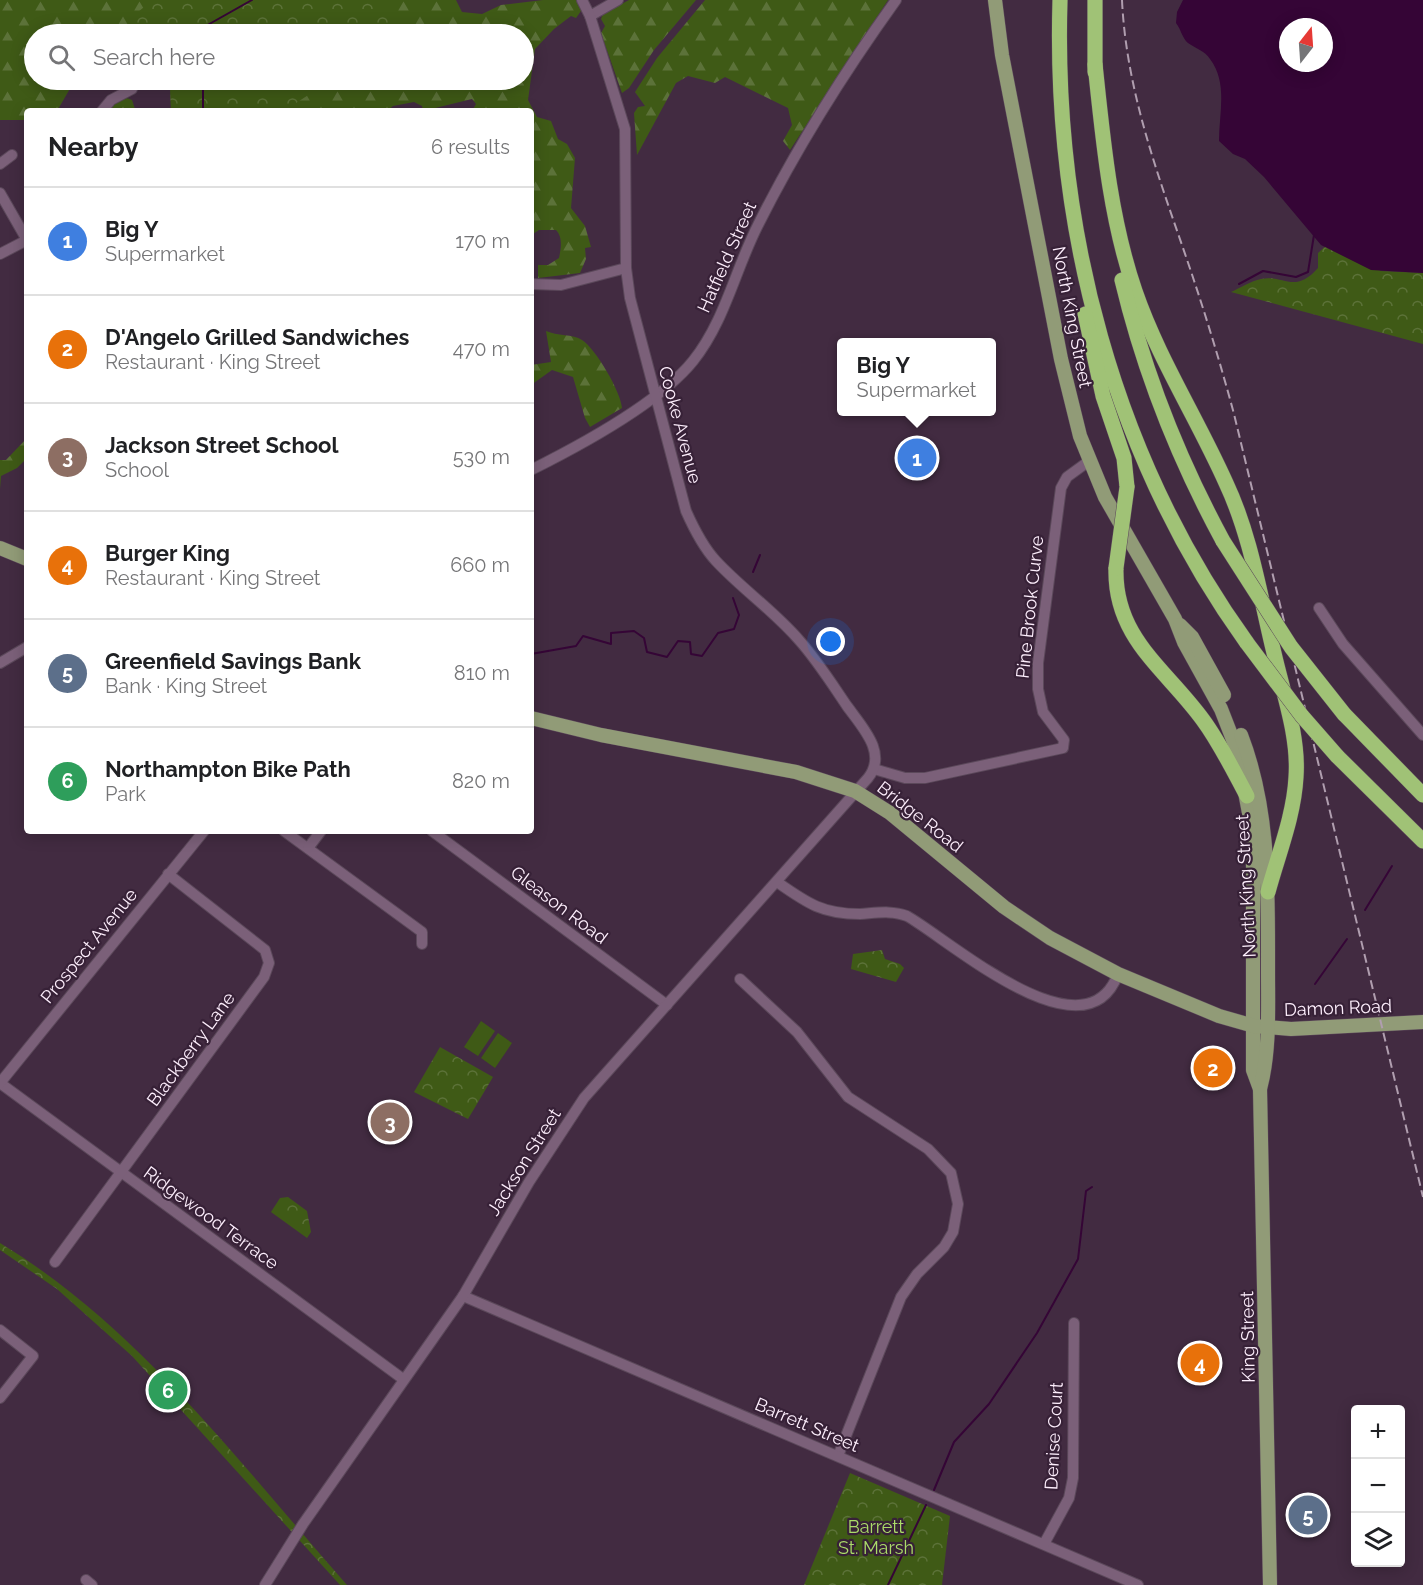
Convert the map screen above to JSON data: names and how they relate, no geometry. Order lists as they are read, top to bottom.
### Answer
{
  "streets": {
    "main road": [
      "North King Street",
      "Bridge Road",
      "Damon Road",
      "King Street"
    ],
    "street": [
      "Hatfield Street",
      "Cooke Avenue",
      "Pine Brook Curve",
      "Gleason Road",
      "Prospect Avenue",
      "Blackberry Lane",
      "Jackson Street",
      "Ridgewood Terrace",
      "Barrett Street",
      "Denise Court"
    ]
  },
  "crossings": [
    ["Hatfield Street", "Cooke Avenue"],
    ["North King Street", "Pine Brook Curve"],
    ["North King Street", "Bridge Road"],
    ["North King Street", "Damon Road"],
    ["North King Street", "King Street"],
    ["Cooke Avenue", "Pine Brook Curve"],
    ["Bridge Road", "Damon Road"],
    ["Bridge Road", "Jackson Street"],
    ["Bridge Road", "King Street"],
    ["Gleason Road", "Jackson Street"],
    ["Prospect Avenue", "Blackberry Lane"],
    ["Prospect Avenue", "Ridgewood Terrace"],
    ["Damon Road", "King Street"],
    ["Blackberry Lane", "Ridgewood Terrace"],
    ["Jackson Street", "Ridgewood Terrace"],
    ["Jackson Street", "Barrett Street"],
    ["Barrett Street", "Denise Court"]
  ],
  "parks": ["Barrett St. Marsh"],
  "north": "top",
  "page": {
    "search": "Search here",
    "heading": ["Nearby", "6 results"],
    "list": [
      {
        "mark": "1",
        "name": "Big Y",
        "note": "Supermarket",
        "value": "170 m"
      },
      {
        "mark": "2",
        "name": "D'Angelo Grilled Sandwiches",
        "note": "Restaurant · King Street",
        "value": "470 m"
      },
      {
        "mark": "3",
        "name": "Jackson Street School",
        "note": "School",
        "value": "530 m"
      },
      {
        "mark": "4",
        "name": "Burger King",
        "note": "Restaurant · King Street",
        "value": "660 m"
      },
      {
        "mark": "5",
        "name": "Greenfield Savings Bank",
        "note": "Bank · King Street",
        "value": "810 m"
      },
      {
        "mark": "6",
        "name": "Northampton Bike Path",
        "note": "Park",
        "value": "820 m"
      }
    ],
    "popup": ["Big Y", "Supermarket"],
    "pins": [
      "1",
      "2",
      "3",
      "4",
      "6",
      "5"
    ],
    "map_buttons": ["+", "−"]
  }
}
